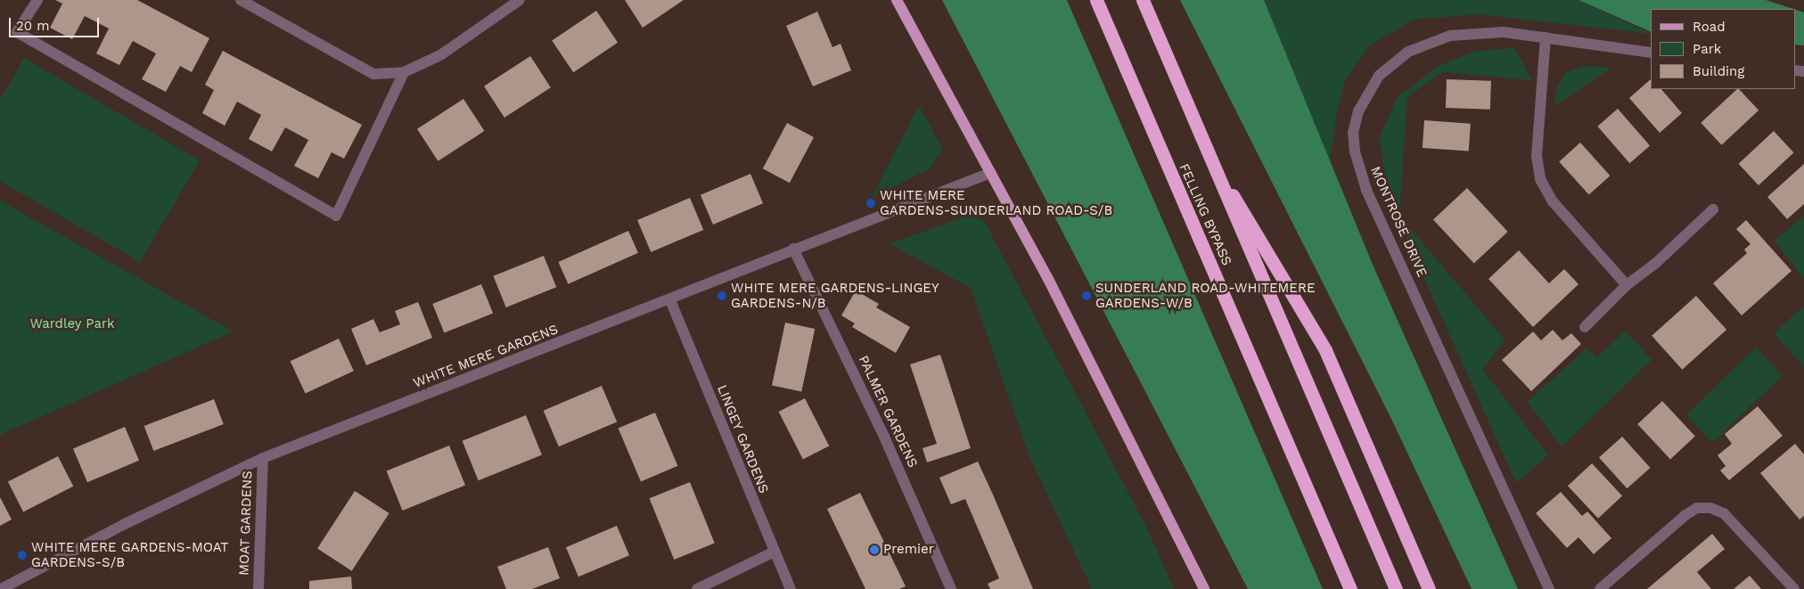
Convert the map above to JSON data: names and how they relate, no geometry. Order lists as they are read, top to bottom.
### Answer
{
  "streets": {
    "highway": ["FELLING BYPASS"],
    "street": [
      "MONTROSE DRIVE",
      "WHITE MERE GARDENS",
      "PALMER GARDENS",
      "LINGEY GARDENS",
      "MOAT GARDENS"
    ]
  },
  "crossings": [
    ["WHITE MERE GARDENS", "PALMER GARDENS"],
    ["WHITE MERE GARDENS", "LINGEY GARDENS"],
    ["WHITE MERE GARDENS", "MOAT GARDENS"]
  ],
  "parks": ["Wardley Park"],
  "places": [
    "WHITE MERE GARDENS-SUNDERLAND ROAD-S/B",
    "WHITE MERE GARDENS-LINGEY GARDENS-N/B",
    "SUNDERLAND ROAD-WHITEMERE GARDENS-W/B",
    "Premier",
    "WHITE MERE GARDENS-MOAT GARDENS-S/B"
  ],
  "legend": ["Road", "Park", "Building"],
  "scale_bar": "20 m"
}
